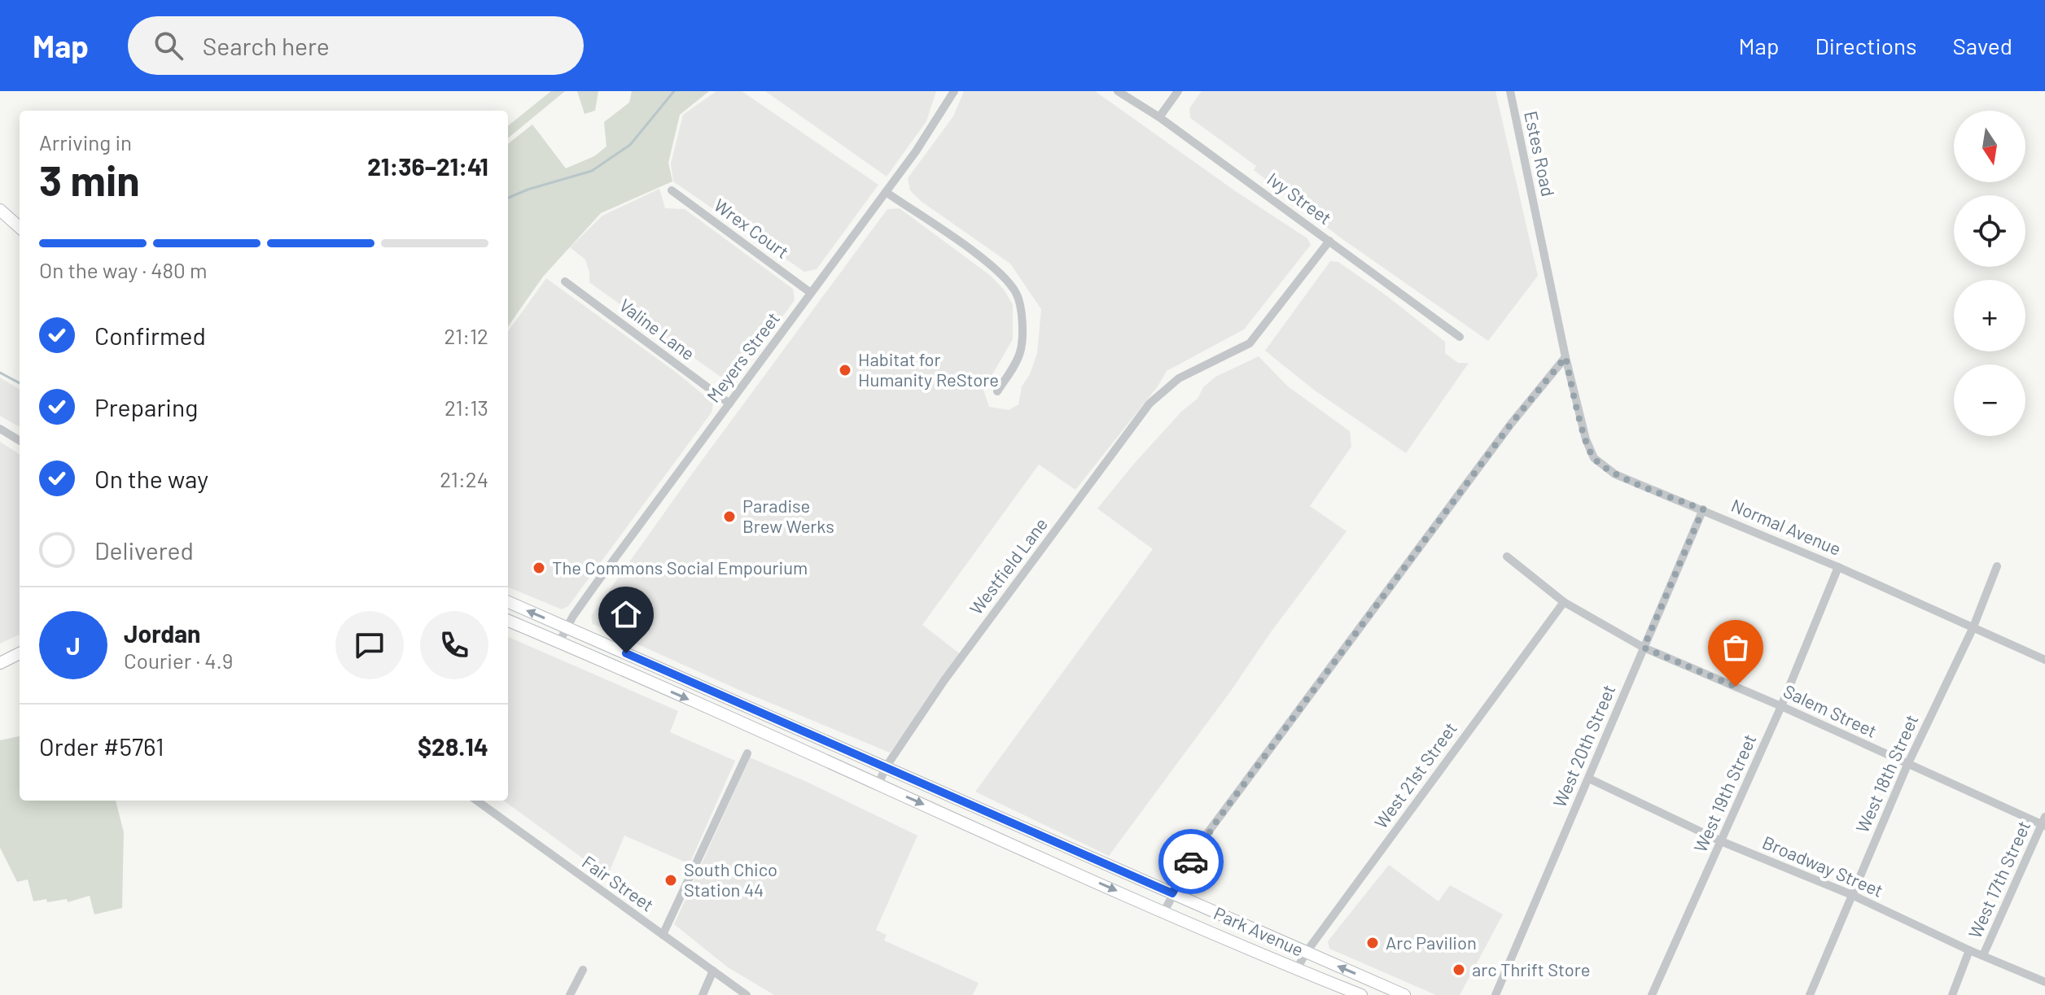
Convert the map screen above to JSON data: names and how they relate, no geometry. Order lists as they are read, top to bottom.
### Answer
{
  "streets": {
    "main road": ["Park Avenue"],
    "street": [
      "Estes Road",
      "Ivy Street",
      "Wrex Court",
      "Valine Lane",
      "Meyers Street",
      "Normal Avenue",
      "Westfield Lane",
      "Salem Street",
      "West 20th Street",
      "West 18th Street",
      "West 21st Street",
      "West 19th Street",
      "Broadway Street",
      "West 17th Street",
      "Fair Street"
    ]
  },
  "crossings": [
    ["Estes Road", "Normal Avenue"],
    ["Ivy Street", "Westfield Lane"],
    ["Wrex Court", "Meyers Street"],
    ["Valine Lane", "Meyers Street"],
    ["Meyers Street", "Park Avenue"],
    ["Normal Avenue", "West 20th Street"],
    ["Normal Avenue", "West 18th Street"],
    ["Normal Avenue", "West 19th Street"],
    ["Westfield Lane", "Park Avenue"],
    ["Salem Street", "West 20th Street"],
    ["Salem Street", "West 18th Street"],
    ["Salem Street", "West 21st Street"],
    ["Salem Street", "West 19th Street"],
    ["Salem Street", "West 17th Street"],
    ["West 20th Street", "Broadway Street"],
    ["West 18th Street", "Broadway Street"],
    ["West 21st Street", "Park Avenue"],
    ["West 19th Street", "Broadway Street"],
    ["Broadway Street", "West 17th Street"]
  ],
  "places": [
    "Habitat for Humanity ReStore",
    "Paradise Brew Werks",
    "The Commons Social Empourium",
    "South Chico Station 44",
    "Arc Pavilion",
    "arc Thrift Store"
  ],
  "north": "bottom",
  "page": {
    "header": "Map",
    "search": "Search here",
    "nav": ["Map", "Directions", "Saved"],
    "map_buttons": ["+", "−"],
    "heading": ["3 min", "Arriving in", "21:36–21:41"],
    "panel": [
      "Jordan",
      "Courier · 4.9",
      "Order #5761",
      "$28.14"
    ],
    "bar": "On the way · 480 m",
    "list": [
      ["Confirmed", "21:12"],
      ["Preparing", "21:13"],
      ["On the way", "21:24"],
      "Delivered"
    ],
    "round": "J"
  }
}
